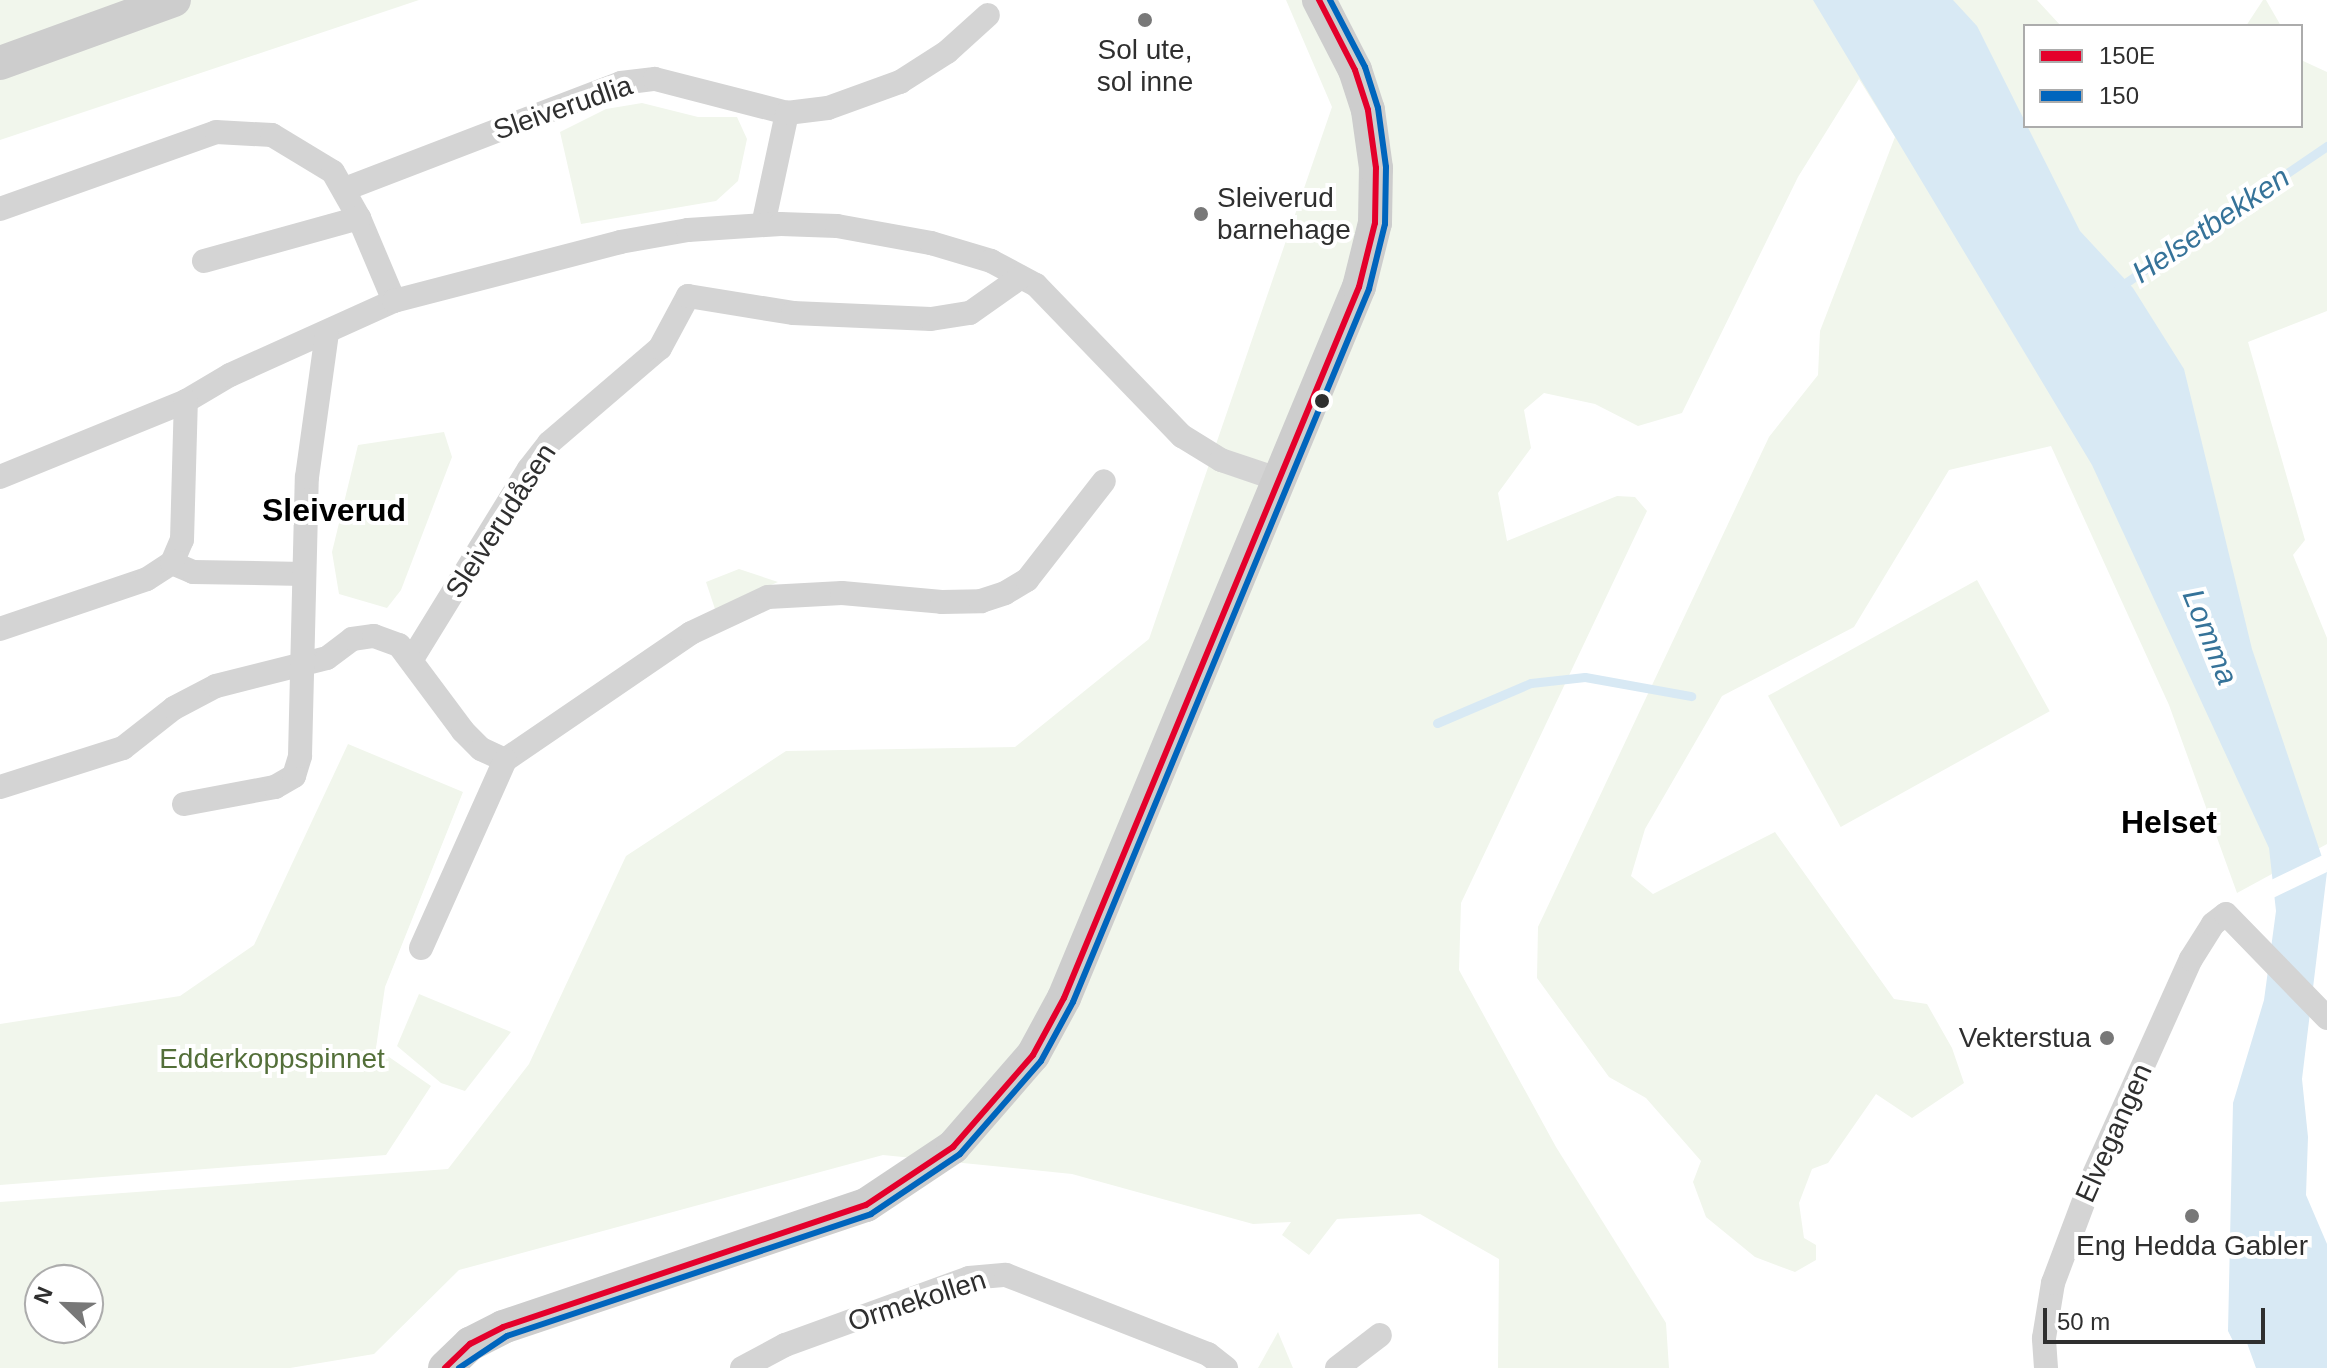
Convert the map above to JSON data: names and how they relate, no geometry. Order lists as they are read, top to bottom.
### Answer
{
  "streets": {
    "street": [
      "Sleiverudlia",
      "Sleiverudåsen",
      "Elvegangen",
      "Ormekollen"
    ]
  },
  "districts": ["Sleiverud", "Helset"],
  "water": ["Helsetbekken", "Lomma"],
  "parks": ["Edderkoppspinnet"],
  "places": [
    "Sol ute, sol inne",
    "Sleiverud barnehage",
    "Vekterstua",
    "Eng Hedda Gabler"
  ],
  "lines": ["transit line 150E", "transit line 150"],
  "legend": ["150E", "150"],
  "scale_bar": "50 m",
  "north": "top left"
}
